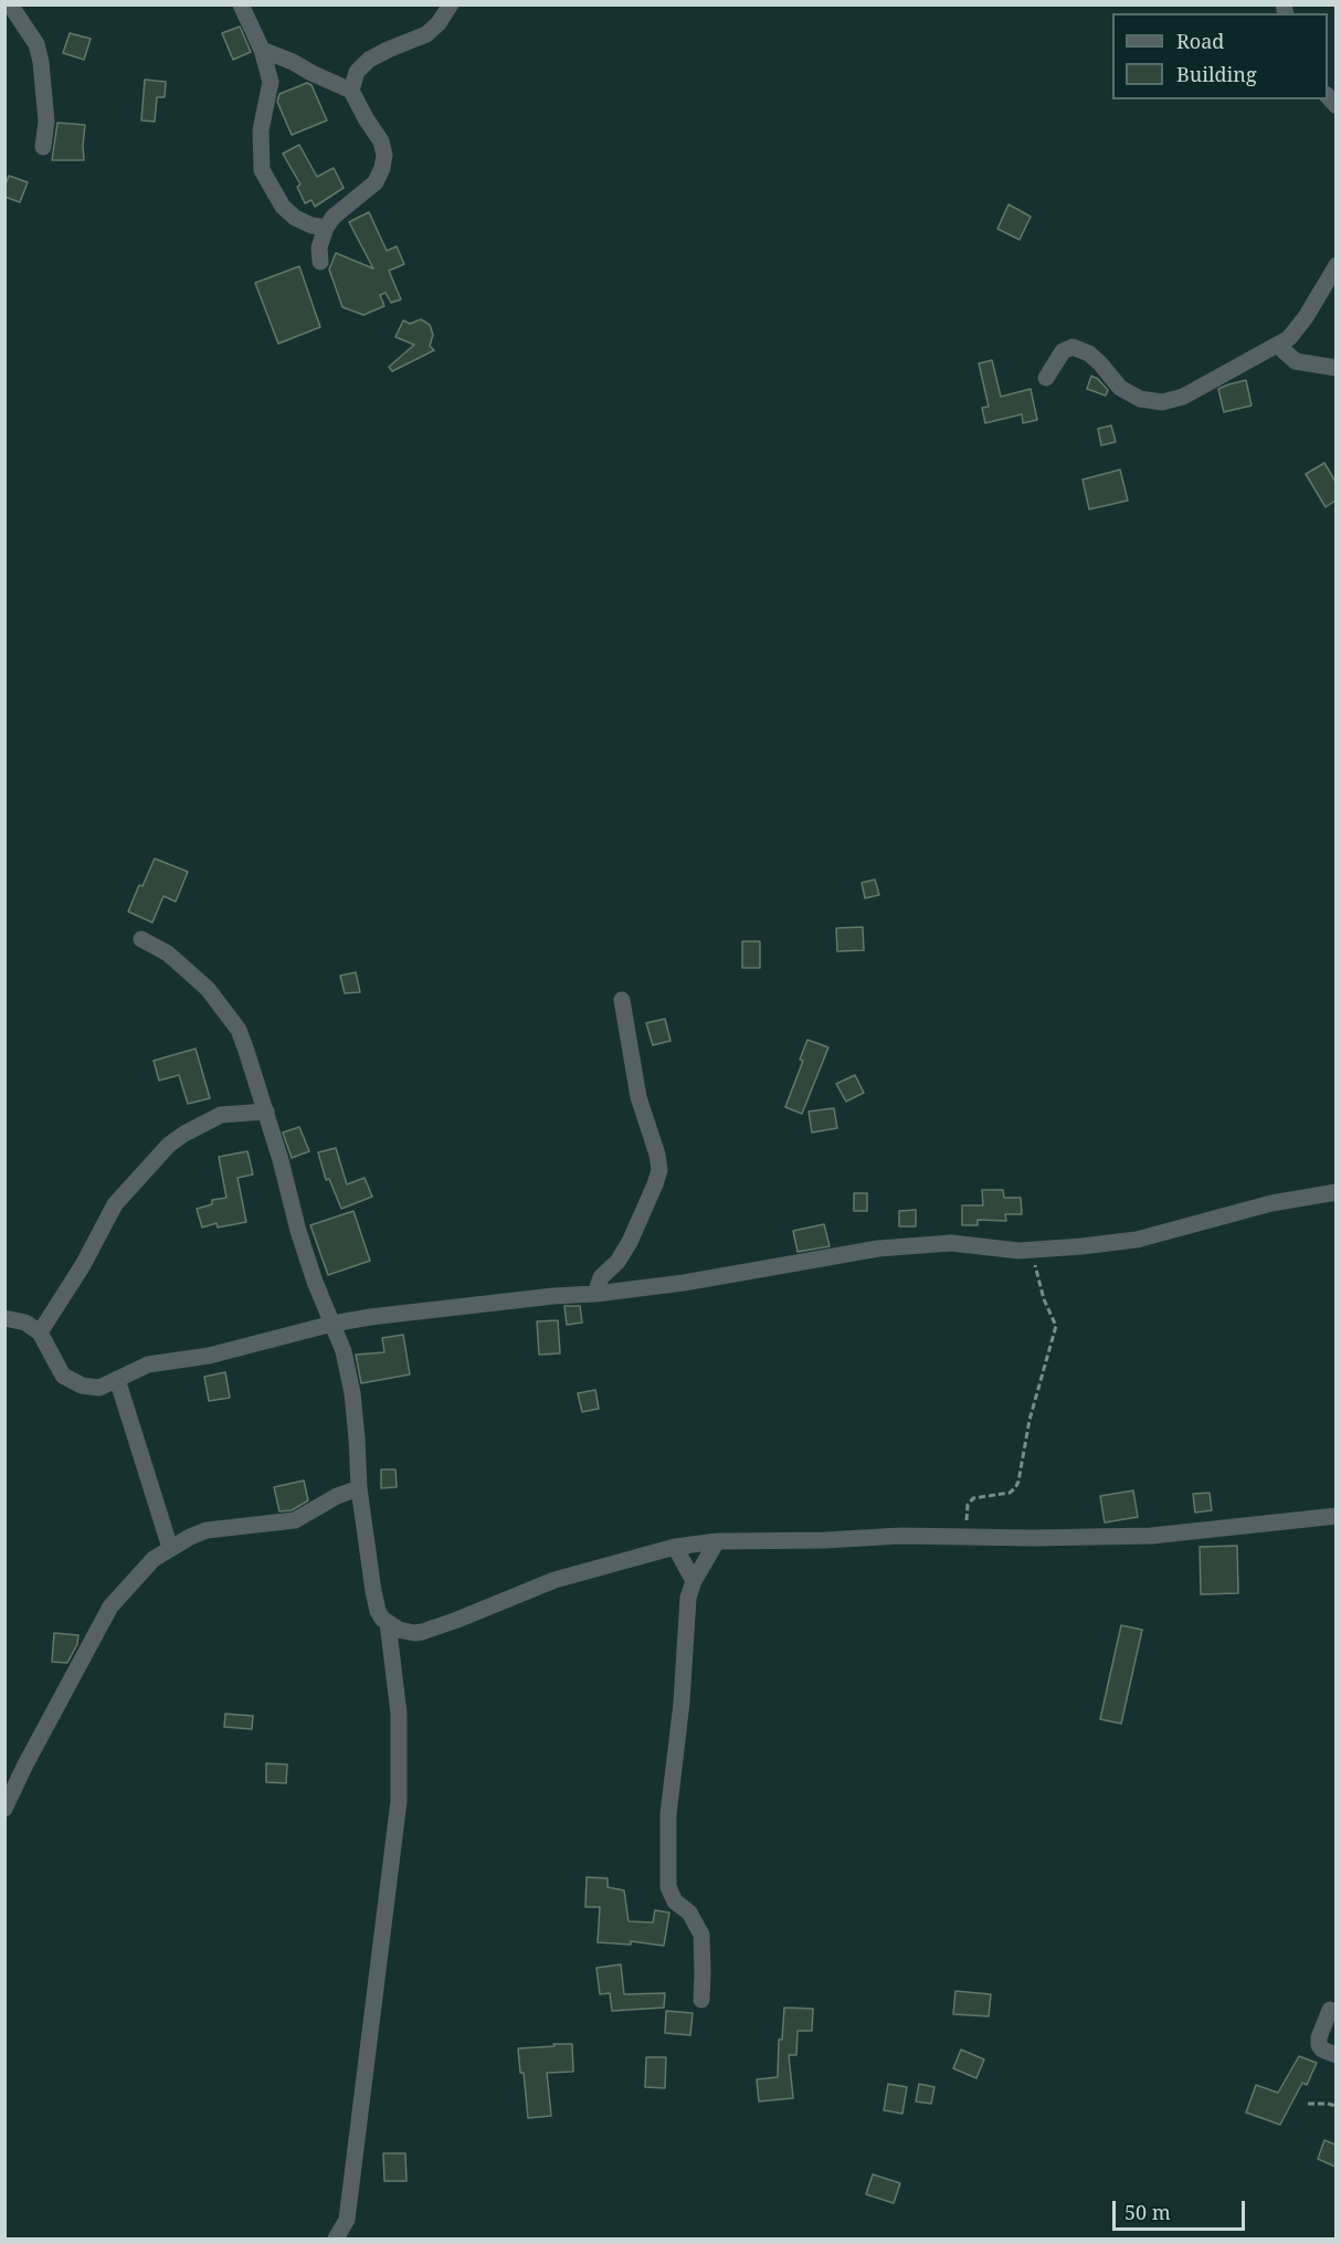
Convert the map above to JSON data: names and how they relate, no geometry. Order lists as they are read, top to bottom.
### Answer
{
  "legend": ["Road", "Building"],
  "scale_bar": "50 m"
}
